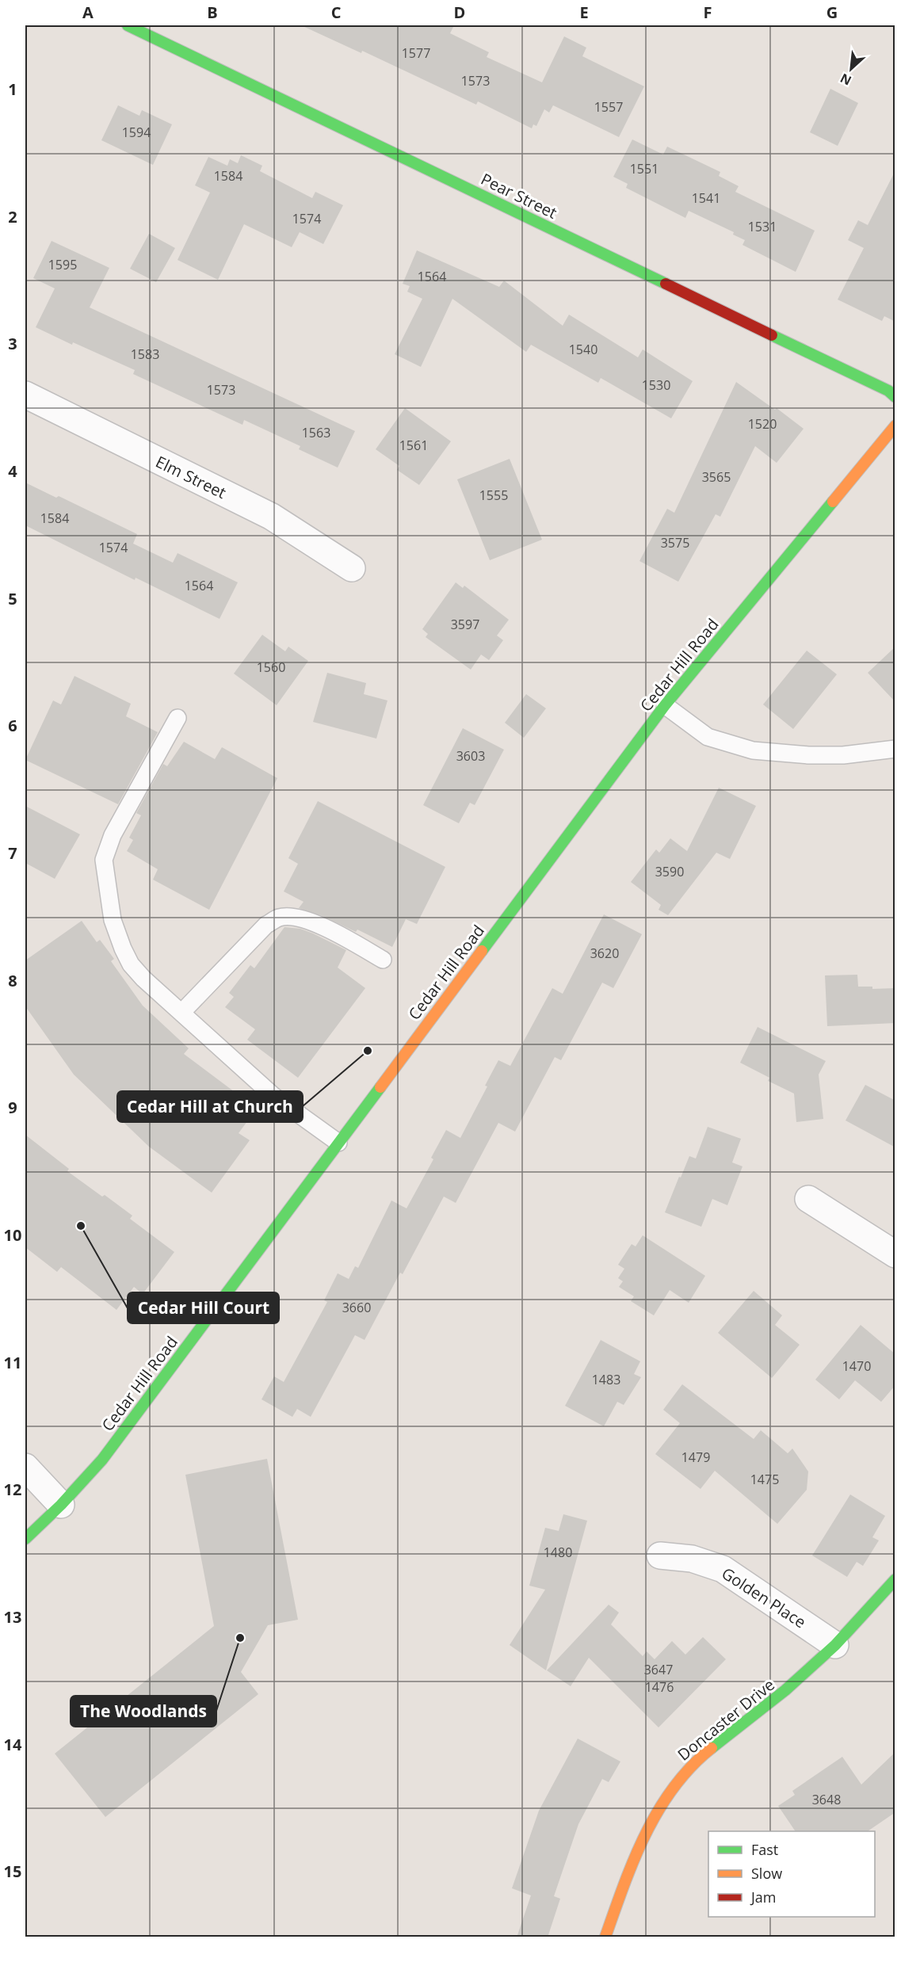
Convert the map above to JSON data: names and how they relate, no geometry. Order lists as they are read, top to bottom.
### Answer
{
  "streets": {
    "street": [
      "Pear Street",
      "Elm Street",
      "Cedar Hill Road",
      "Golden Place",
      "Doncaster Drive"
    ]
  },
  "crossings": [
    ["Golden Place", "Doncaster Drive"]
  ],
  "places": ["Cedar Hill at Church", "Cedar Hill Court", "The Woodlands"],
  "house_numbers": [
    "1577",
    "1573",
    "1557",
    "1594",
    "1551",
    "1584",
    "1541",
    "1574",
    "1531",
    "1595",
    "1564",
    "1540",
    "1583",
    "1530",
    "1573",
    "1520",
    "1563",
    "1561",
    "3565",
    "1555",
    "1584",
    "3575",
    "1574",
    "1564",
    "3597",
    "1560",
    "3603",
    "3590",
    "3620",
    "3660",
    "1470",
    "1483",
    "1479",
    "1475",
    "1480",
    "3647",
    "1476",
    "3648"
  ],
  "legend": ["Fast", "Slow", "Jam"],
  "north": "bottom left",
  "grid": {
    "columns": [
      "A",
      "B",
      "C",
      "D",
      "E",
      "F",
      "G"
    ],
    "rows": [
      "1",
      "2",
      "3",
      "4",
      "5",
      "6",
      "7",
      "8",
      "9",
      "10",
      "11",
      "12",
      "13",
      "14",
      "15"
    ]
  }
}
